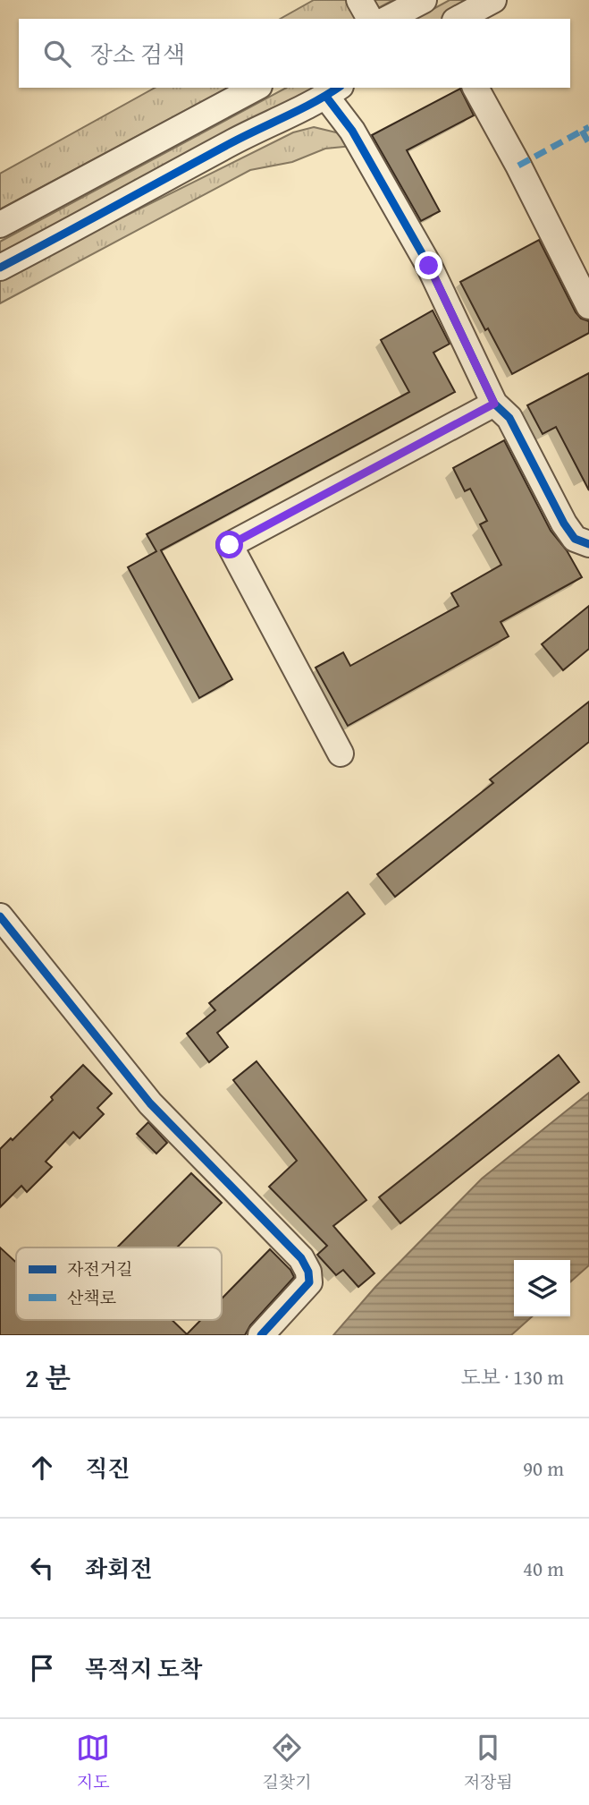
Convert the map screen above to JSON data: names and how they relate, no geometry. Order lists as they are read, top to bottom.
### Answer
{
  "legend": ["자전거길", "산책로"],
  "page": {
    "search": "장소 검색",
    "heading": ["2 분", "도보 · 130 m"],
    "list": [
      ["직진", "90 m"],
      ["좌회전", "40 m"],
      "목적지 도착"
    ],
    "nav": ["지도", "길찾기", "저장됨"]
  }
}
